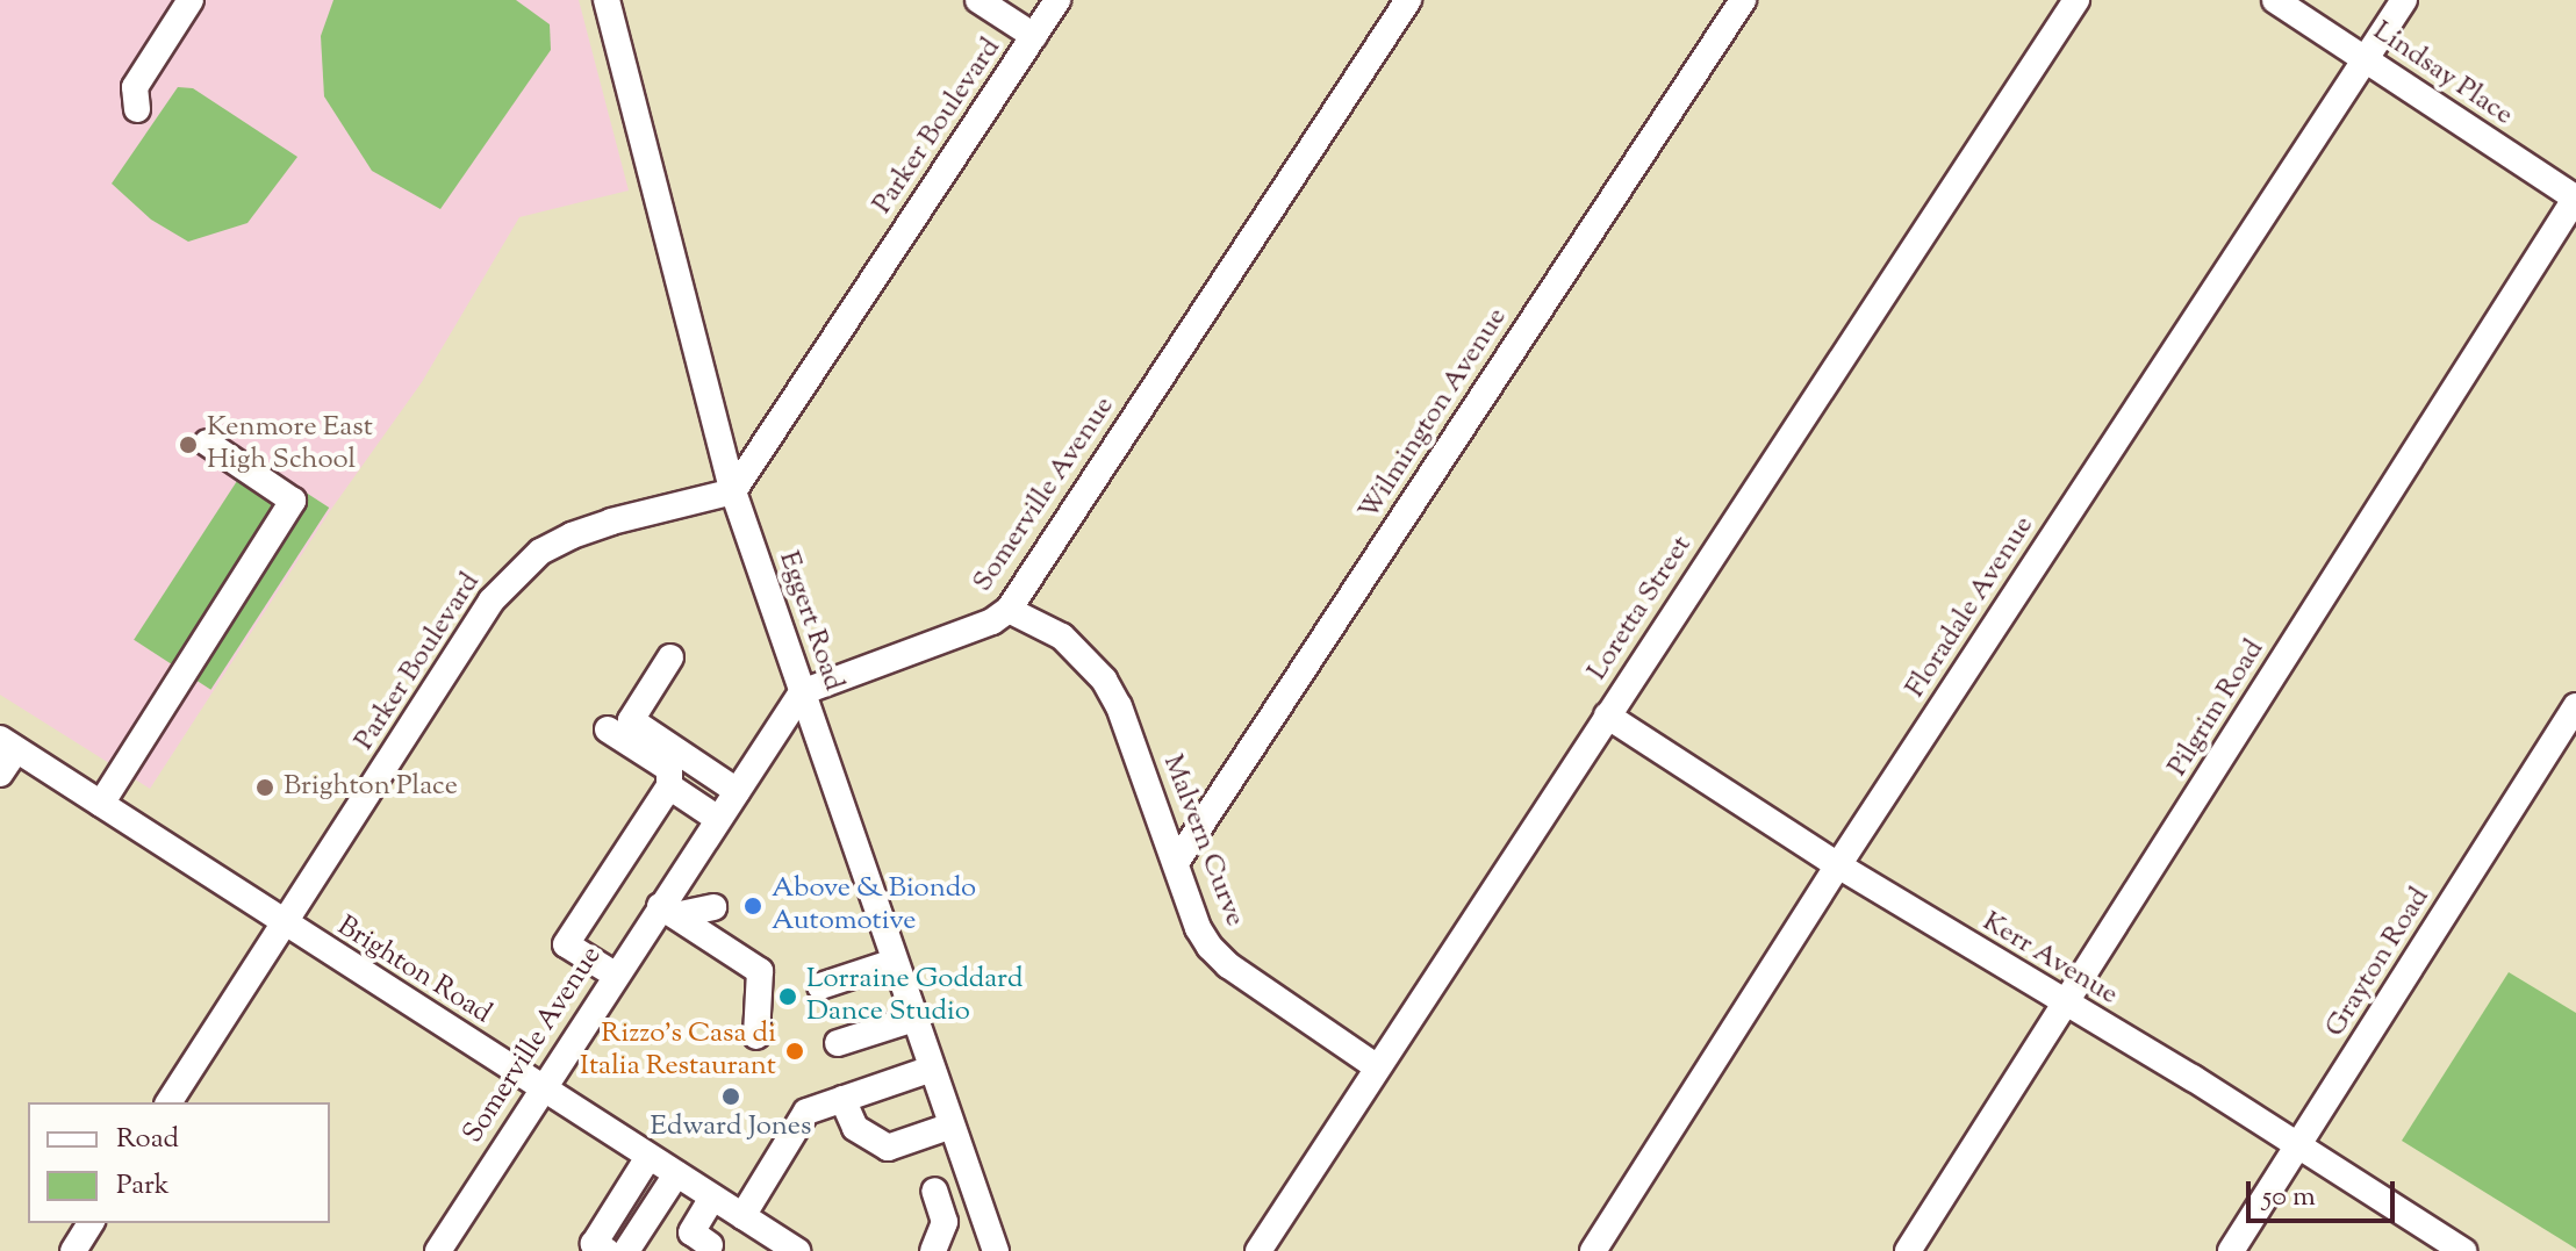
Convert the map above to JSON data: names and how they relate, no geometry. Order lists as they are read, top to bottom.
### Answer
{
  "streets": {
    "street": [
      "Lindsay Place",
      "Parker Boulevard",
      "Wilmington Avenue",
      "Somerville Avenue",
      "Floradale Avenue",
      "Loretta Street",
      "Eggert Road",
      "Pilgrim Road",
      "Malvern Curve",
      "Kerr Avenue",
      "Grayton Road",
      "Brighton Road"
    ]
  },
  "crossings": [
    ["Lindsay Place", "Floradale Avenue"],
    ["Lindsay Place", "Pilgrim Road"],
    ["Parker Boulevard", "Eggert Road"],
    ["Parker Boulevard", "Brighton Road"],
    ["Wilmington Avenue", "Malvern Curve"],
    ["Somerville Avenue", "Eggert Road"],
    ["Somerville Avenue", "Malvern Curve"],
    ["Somerville Avenue", "Brighton Road"],
    ["Floradale Avenue", "Kerr Avenue"],
    ["Loretta Street", "Malvern Curve"],
    ["Loretta Street", "Kerr Avenue"],
    ["Pilgrim Road", "Kerr Avenue"],
    ["Kerr Avenue", "Grayton Road"]
  ],
  "places": [
    "Kenmore East High School",
    "Brighton Place",
    "Above & Biondo Automotive",
    "Lorraine Goddard Dance Studio",
    "Rizzo's Casa di Italia Restaurant",
    "Edward Jones"
  ],
  "legend": ["Road", "Park"],
  "scale_bar": "50 m"
}
